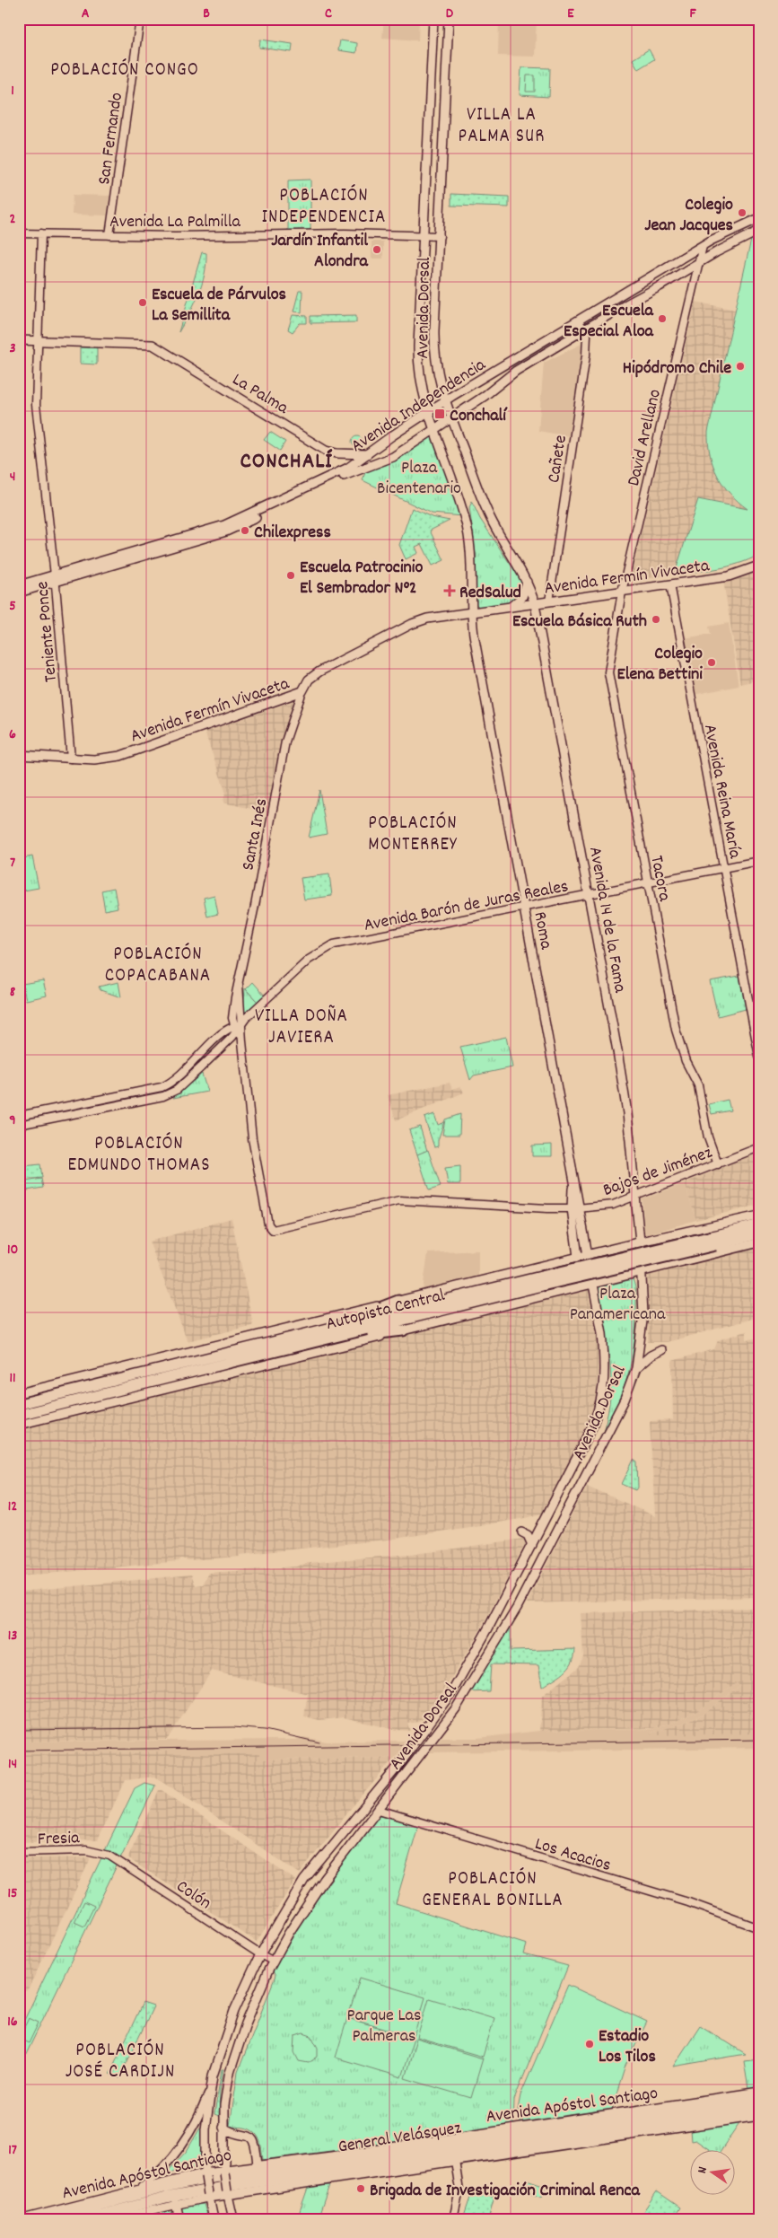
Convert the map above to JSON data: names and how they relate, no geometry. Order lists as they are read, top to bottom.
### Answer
{
  "streets": {
    "highway": ["Autopista Central", "General Velásquez"],
    "main road": [
      "Avenida Dorsal",
      "La Palma",
      "Avenida Independencia",
      "Avenida Fermín Vivaceta",
      "Avenida 14 de la Fama",
      "Roma",
      "Avenida Apóstol Santiago"
    ],
    "street": [
      "San Fernando",
      "Avenida La Palmilla",
      "David Arellano",
      "Cañete",
      "Teniente Ponce",
      "Avenida Reina María",
      "Santa Inés",
      "Tacora",
      "Avenida Barón de Juras Reales",
      "Bajos de Jiménez",
      "Fresia",
      "Los Acacios",
      "Colón"
    ]
  },
  "crossings": [
    ["San Fernando", "Avenida La Palmilla"],
    ["Avenida La Palmilla", "Avenida Dorsal"],
    ["Avenida La Palmilla", "Teniente Ponce"],
    ["Avenida Dorsal", "Avenida Independencia"],
    ["Avenida Dorsal", "Avenida Fermín Vivaceta"],
    ["Avenida Dorsal", "Avenida 14 de la Fama"],
    ["Avenida Dorsal", "Roma"],
    ["Avenida Dorsal", "Los Acacios"],
    ["Avenida Dorsal", "Colón"],
    ["Avenida Dorsal", "Avenida Apóstol Santiago"],
    ["La Palma", "Avenida Independencia"],
    ["La Palma", "Teniente Ponce"],
    ["Avenida Independencia", "David Arellano"],
    ["Avenida Independencia", "Cañete"],
    ["Avenida Independencia", "Teniente Ponce"],
    ["David Arellano", "Avenida Fermín Vivaceta"],
    ["David Arellano", "Tacora"],
    ["Cañete", "Avenida Fermín Vivaceta"],
    ["Avenida Fermín Vivaceta", "Teniente Ponce"],
    ["Avenida Fermín Vivaceta", "Avenida Reina María"],
    ["Avenida Fermín Vivaceta", "Santa Inés"],
    ["Avenida Fermín Vivaceta", "Tacora"],
    ["Avenida Fermín Vivaceta", "Avenida 14 de la Fama"],
    ["Avenida Fermín Vivaceta", "Roma"],
    ["Avenida Reina María", "Avenida Barón de Juras Reales"],
    ["Santa Inés", "Avenida Barón de Juras Reales"],
    ["Santa Inés", "Bajos de Jiménez"],
    ["Tacora", "Avenida Barón de Juras Reales"],
    ["Tacora", "Bajos de Jiménez"],
    ["Avenida Barón de Juras Reales", "Avenida 14 de la Fama"],
    ["Avenida Barón de Juras Reales", "Roma"],
    ["Avenida 14 de la Fama", "Bajos de Jiménez"],
    ["Roma", "Bajos de Jiménez"],
    ["Fresia", "Colón"],
    ["Avenida Apóstol Santiago", "General Velásquez"]
  ],
  "districts": [
    "POBLACIÓN CONGO",
    "VILLA LA PALMA SUR",
    "POBLACIÓN INDEPENDENCIA",
    "CONCHALÍ",
    "POBLACIÓN MONTERREY",
    "POBLACIÓN COPACABANA",
    "VILLA DOÑA JAVIERA",
    "POBLACIÓN EDMUNDO THOMAS",
    "POBLACIÓN GENERAL BONILLA",
    "POBLACIÓN JOSÉ CARDIJN"
  ],
  "parks": ["Plaza Bicentenario", "Plaza Panamericana", "Parque Las Palmeras"],
  "places": {
    "other": [
      "Colegio Jean Jacques",
      "Jardín Infantil Alondra",
      "Escuela de Párvulos La Semillita",
      "Escuela Especial Aloa",
      "Hipódromo Chile",
      "Chilexpress",
      "Escuela Patrocinio El Sembrador N°2",
      "Escuela Básica Ruth",
      "Colegio Elena Bettini",
      "Estadio Los Tilos",
      "Brigada de Investigación Criminal Renca"
    ],
    "transit": ["Conchalí"],
    "health": ["RedSalud"]
  },
  "north": "left",
  "grid": {
    "columns": [
      "A",
      "B",
      "C",
      "D",
      "E",
      "F"
    ],
    "rows": [
      "1",
      "2",
      "3",
      "4",
      "5",
      "6",
      "7",
      "8",
      "9",
      "10",
      "11",
      "12",
      "13",
      "14",
      "15",
      "16",
      "17"
    ]
  }
}
